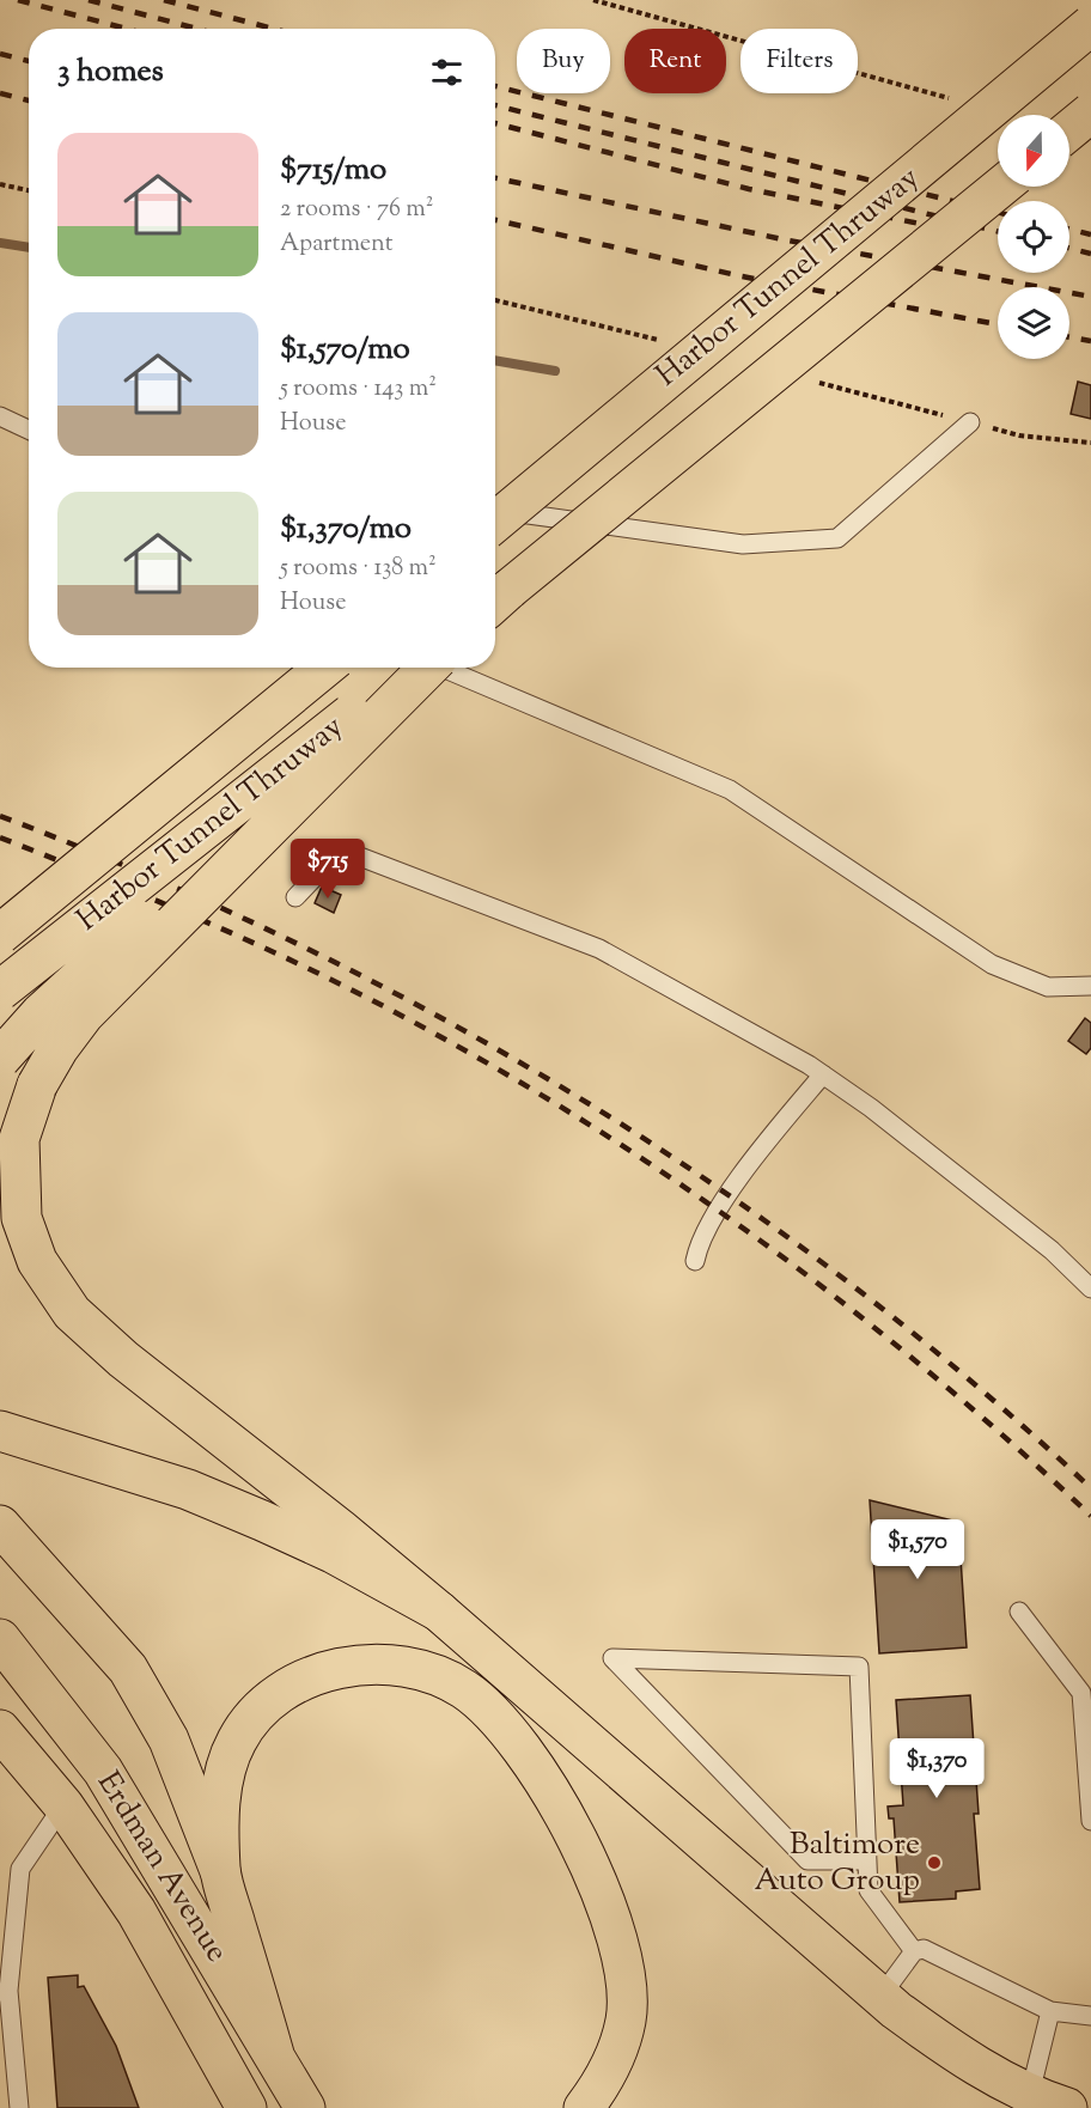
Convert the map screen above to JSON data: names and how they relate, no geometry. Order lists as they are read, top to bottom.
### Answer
{
  "streets": {
    "main road": ["Harbor Tunnel Thruway", "Erdman Avenue"]
  },
  "places": ["Baltimore Auto Group"],
  "north": "bottom",
  "page": {
    "chip": ["Buy", "Rent", "Filters"],
    "heading": "3 homes",
    "list": [
      {
        "name": "$715/mo",
        "note": "2 rooms · 76 m² · Apartment"
      },
      {
        "name": "$1,570/mo",
        "note": "5 rooms · 143 m² · House"
      },
      {
        "name": "$1,370/mo",
        "note": "5 rooms · 138 m² · House"
      }
    ],
    "price": ["$715", "$1,570", "$1,370"]
  }
}
